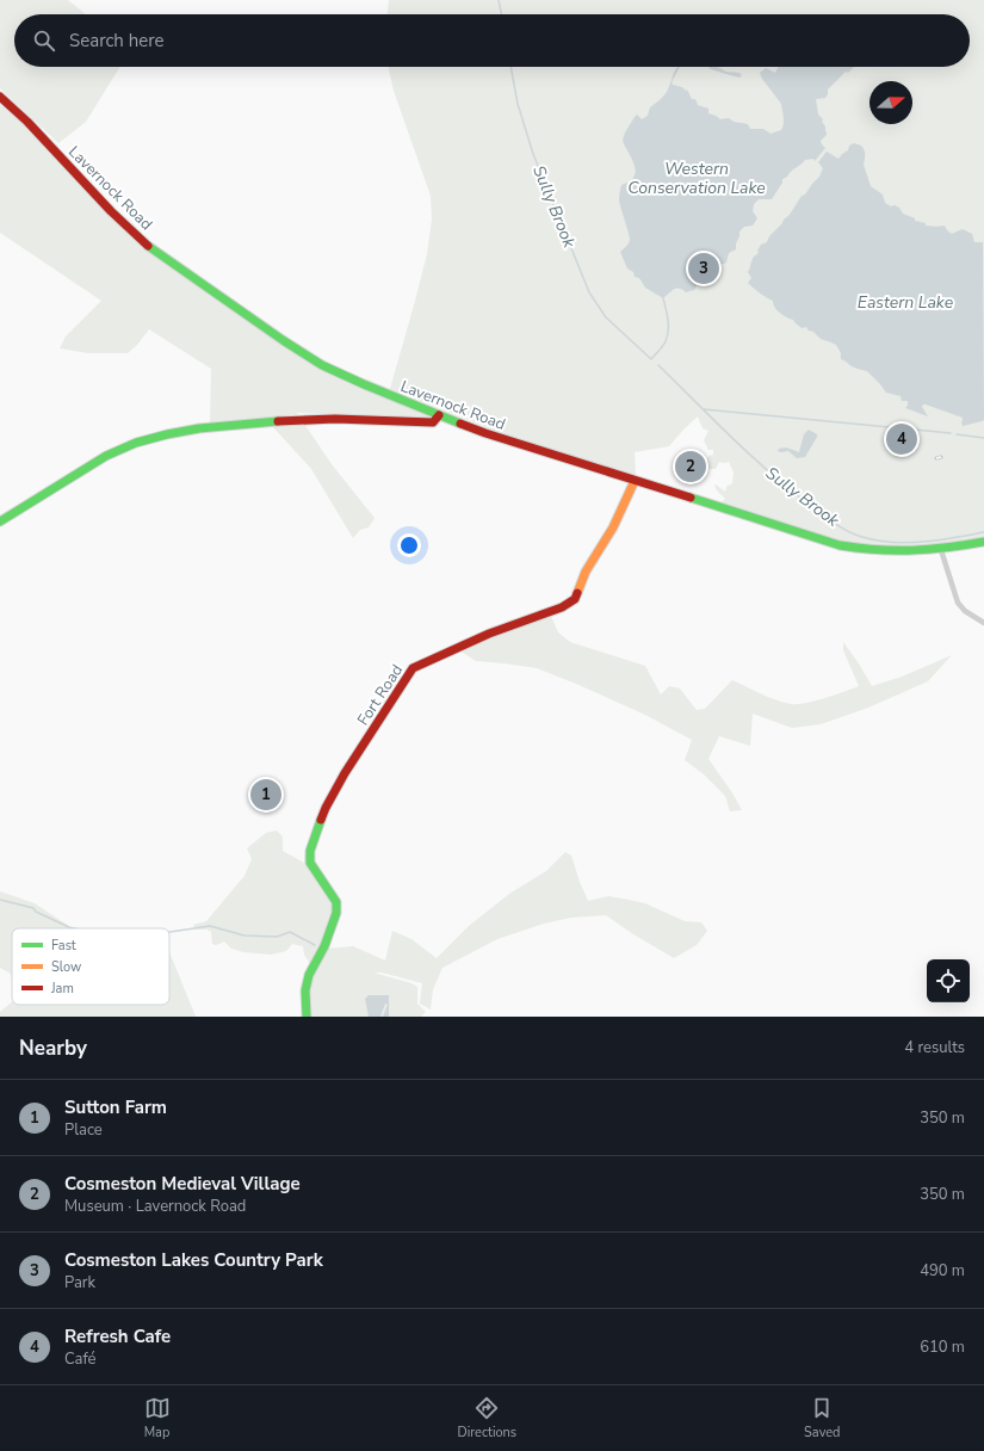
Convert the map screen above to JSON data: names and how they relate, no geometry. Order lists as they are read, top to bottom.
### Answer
{
  "streets": {
    "street": ["Lavernock Road", "Fort Road"]
  },
  "crossings": [
    ["Lavernock Road", "Fort Road"]
  ],
  "water": ["Western Conservation Lake", "Sully Brook", "Eastern Lake"],
  "legend": ["Fast", "Slow", "Jam"],
  "north": "right",
  "page": {
    "search": "Search here",
    "pins": [
      "3",
      "4",
      "2",
      "1"
    ],
    "heading": ["Nearby", "4 results"],
    "list": [
      {
        "mark": "1",
        "name": "Sutton Farm",
        "note": "Place",
        "value": "350 m"
      },
      {
        "mark": "2",
        "name": "Cosmeston Medieval Village",
        "note": "Museum · Lavernock Road",
        "value": "350 m"
      },
      {
        "mark": "3",
        "name": "Cosmeston Lakes Country Park",
        "note": "Park",
        "value": "490 m"
      },
      {
        "mark": "4",
        "name": "Refresh Cafe",
        "note": "Café",
        "value": "610 m"
      }
    ],
    "nav": ["Map", "Directions", "Saved"]
  }
}
